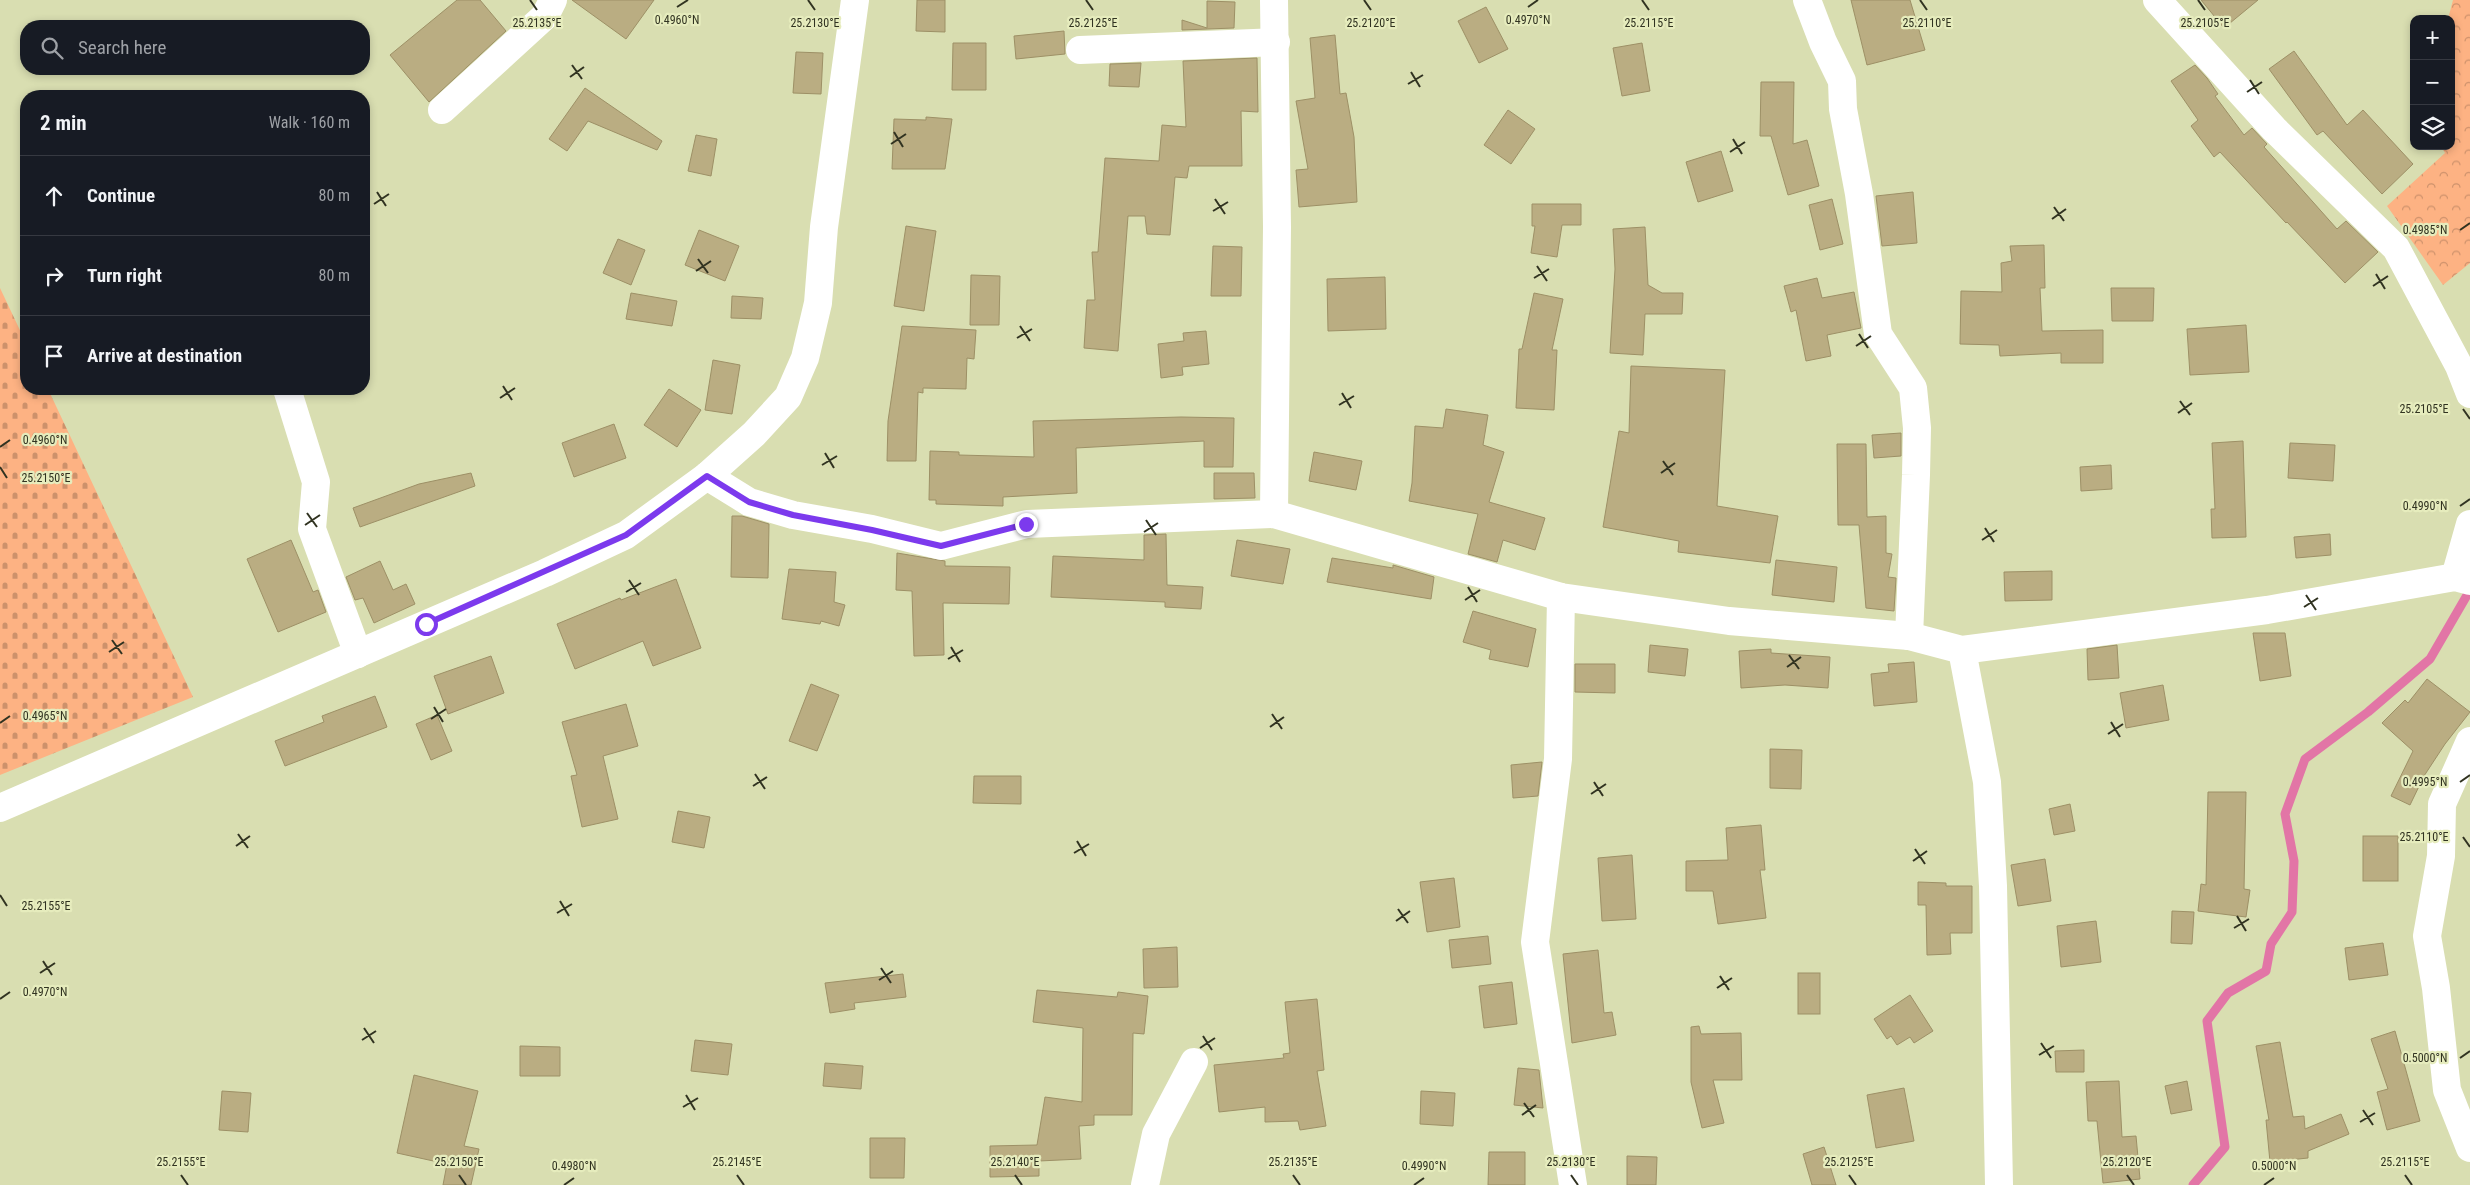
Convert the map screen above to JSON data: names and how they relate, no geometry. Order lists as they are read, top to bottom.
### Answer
{
  "page": {
    "map_buttons": ["+", "−"],
    "search": "Search here",
    "heading": ["2 min", "Walk · 160 m"],
    "list": [
      ["Continue", "80 m"],
      ["Turn right", "80 m"],
      "Arrive at destination"
    ]
  },
  "coordinates": [
    "0.4960°N",
    "0.4970°N",
    "25.2135°E",
    "25.2130°E",
    "25.2125°E",
    "25.2120°E",
    "25.2115°E",
    "25.2110°E",
    "25.2105°E",
    "0.4985°N",
    "25.2150°E",
    "0.4990°N",
    "0.4965°N",
    "0.4995°N",
    "25.2155°E",
    "0.5000°N",
    "25.2145°E",
    "25.2140°E",
    "0.4980°N"
  ]
}
